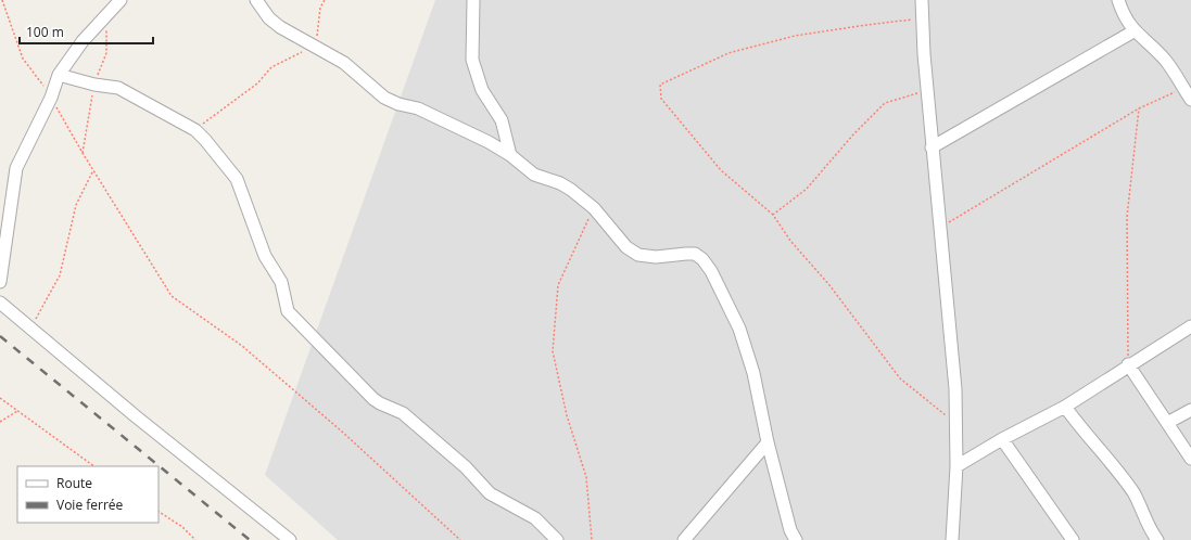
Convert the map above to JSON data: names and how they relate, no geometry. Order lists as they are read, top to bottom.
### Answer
{
  "legend": ["Route", "Voie ferrée"],
  "scale_bar": "100 m"
}
